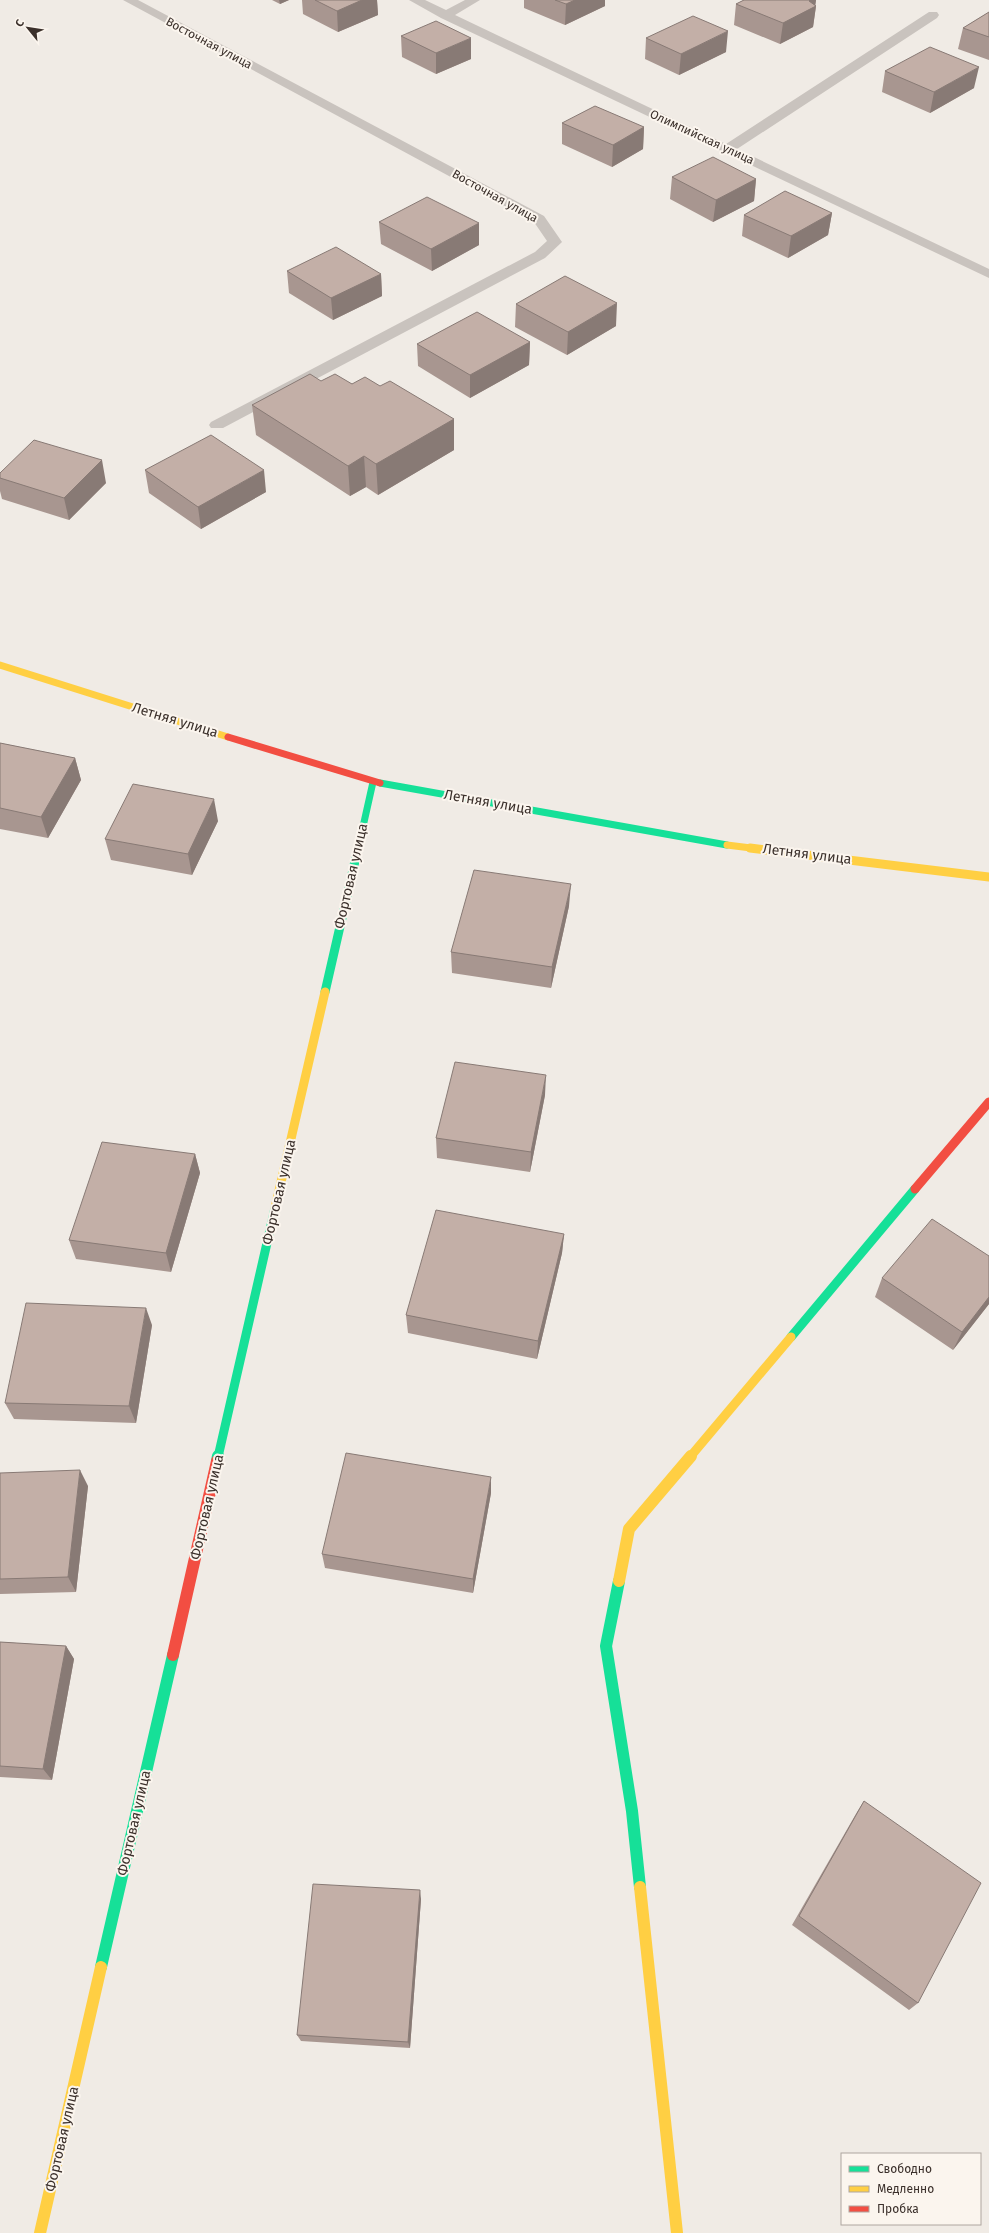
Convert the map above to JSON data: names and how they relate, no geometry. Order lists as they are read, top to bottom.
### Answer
{
  "streets": {
    "street": [
      "Восточная улица",
      "Олимпийская улица",
      "Летняя улица",
      "Фортовая улица"
    ]
  },
  "crossings": [
    ["Летняя улица", "Фортовая улица"]
  ],
  "legend": ["Свободно", "Медленно", "Пробка"],
  "north": "top left"
}
